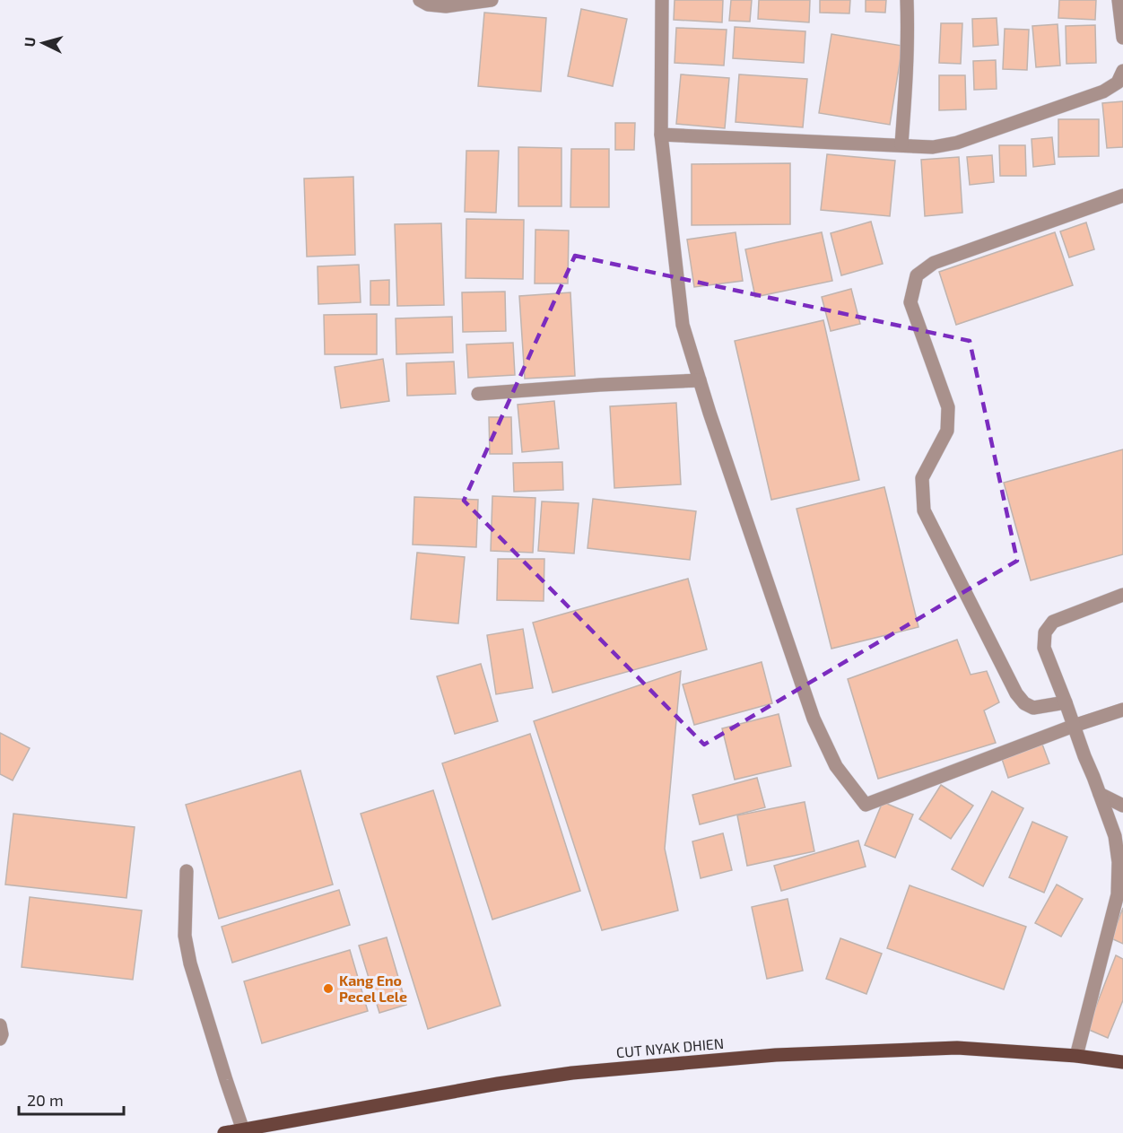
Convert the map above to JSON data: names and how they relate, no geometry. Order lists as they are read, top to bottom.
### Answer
{
  "streets": {
    "main road": ["CUT NYAK DHIEN"]
  },
  "places": ["Kang Eno Pecel Lele"],
  "scale_bar": "20 m",
  "north": "left"
}
